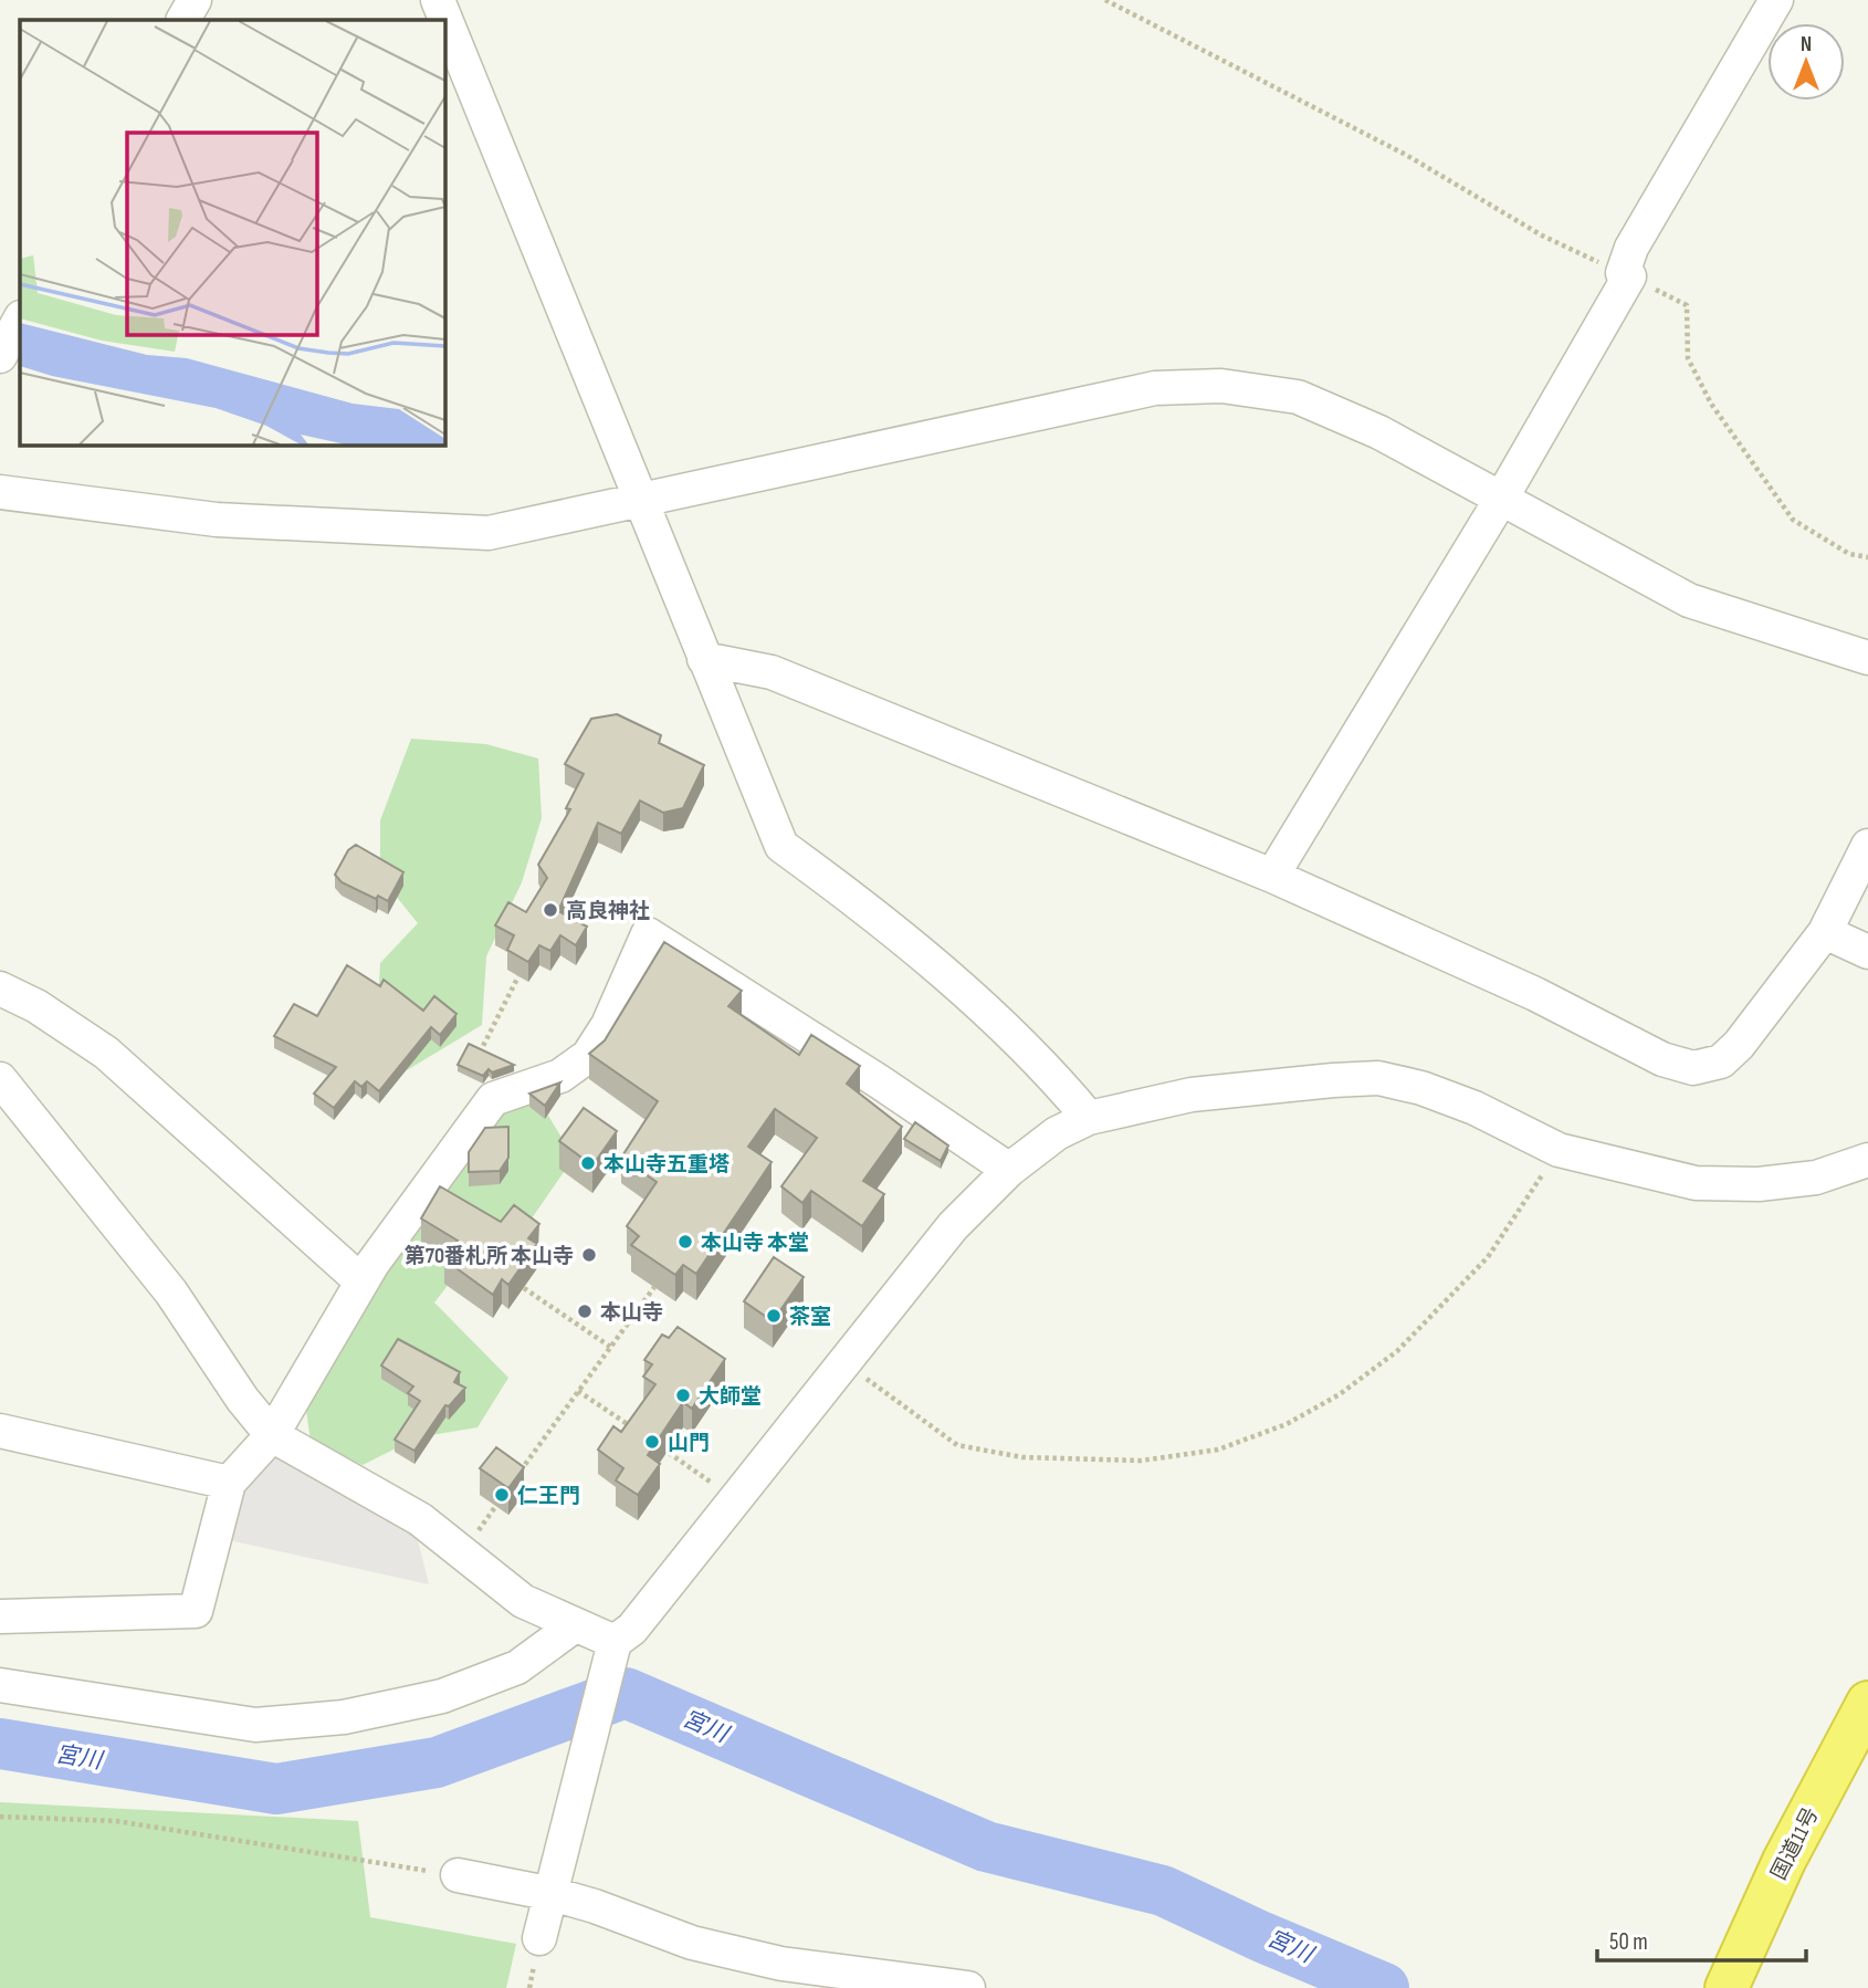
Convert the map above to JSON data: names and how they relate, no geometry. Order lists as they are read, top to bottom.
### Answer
{
  "streets": {
    "highway": ["国道11号"]
  },
  "water": ["宮川"],
  "places": [
    "高良神社",
    "本山寺五重塔",
    "本山寺 本堂",
    "第70番札所 本山寺",
    "本山寺",
    "茶室",
    "大師堂",
    "山門",
    "仁王門"
  ],
  "scale_bar": "50 m",
  "north": "top"
}
